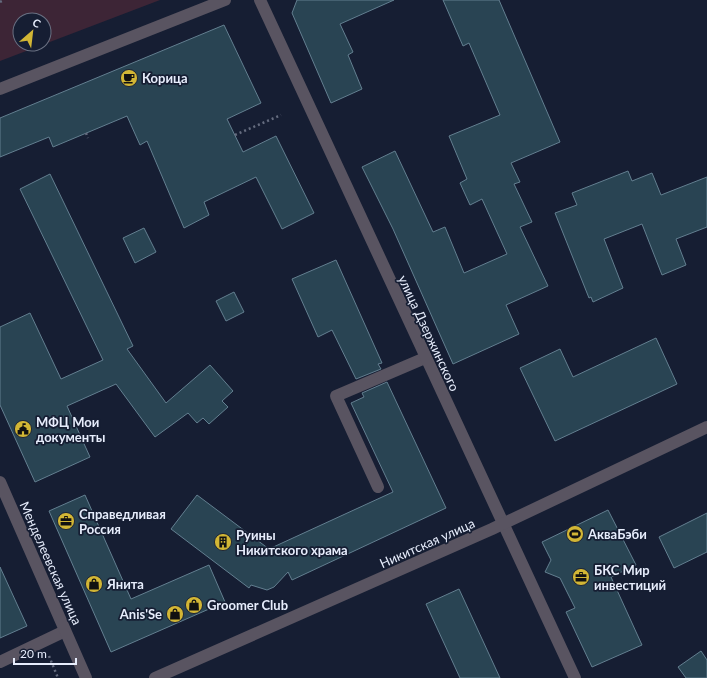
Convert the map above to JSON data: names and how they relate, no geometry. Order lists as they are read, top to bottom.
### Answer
{
  "streets": {
    "street": ["улица Дзержинского", "Никитская улица", "Менделеевская улица"]
  },
  "crossings": [
    ["улица Дзержинского", "Никитская улица"]
  ],
  "places": {
    "cafe": ["Корица"],
    "public building": ["МФЦ Мои документы"],
    "office": ["Справедливая Россия", "БКС Мир инвестиций"],
    "sports": ["АкваБэби"],
    "building": ["Руины Никитского храма"],
    "shop": ["Янита", "Groomer Club", "Anis'Se"]
  },
  "scale_bar": "20 m",
  "north": "top right"
}
